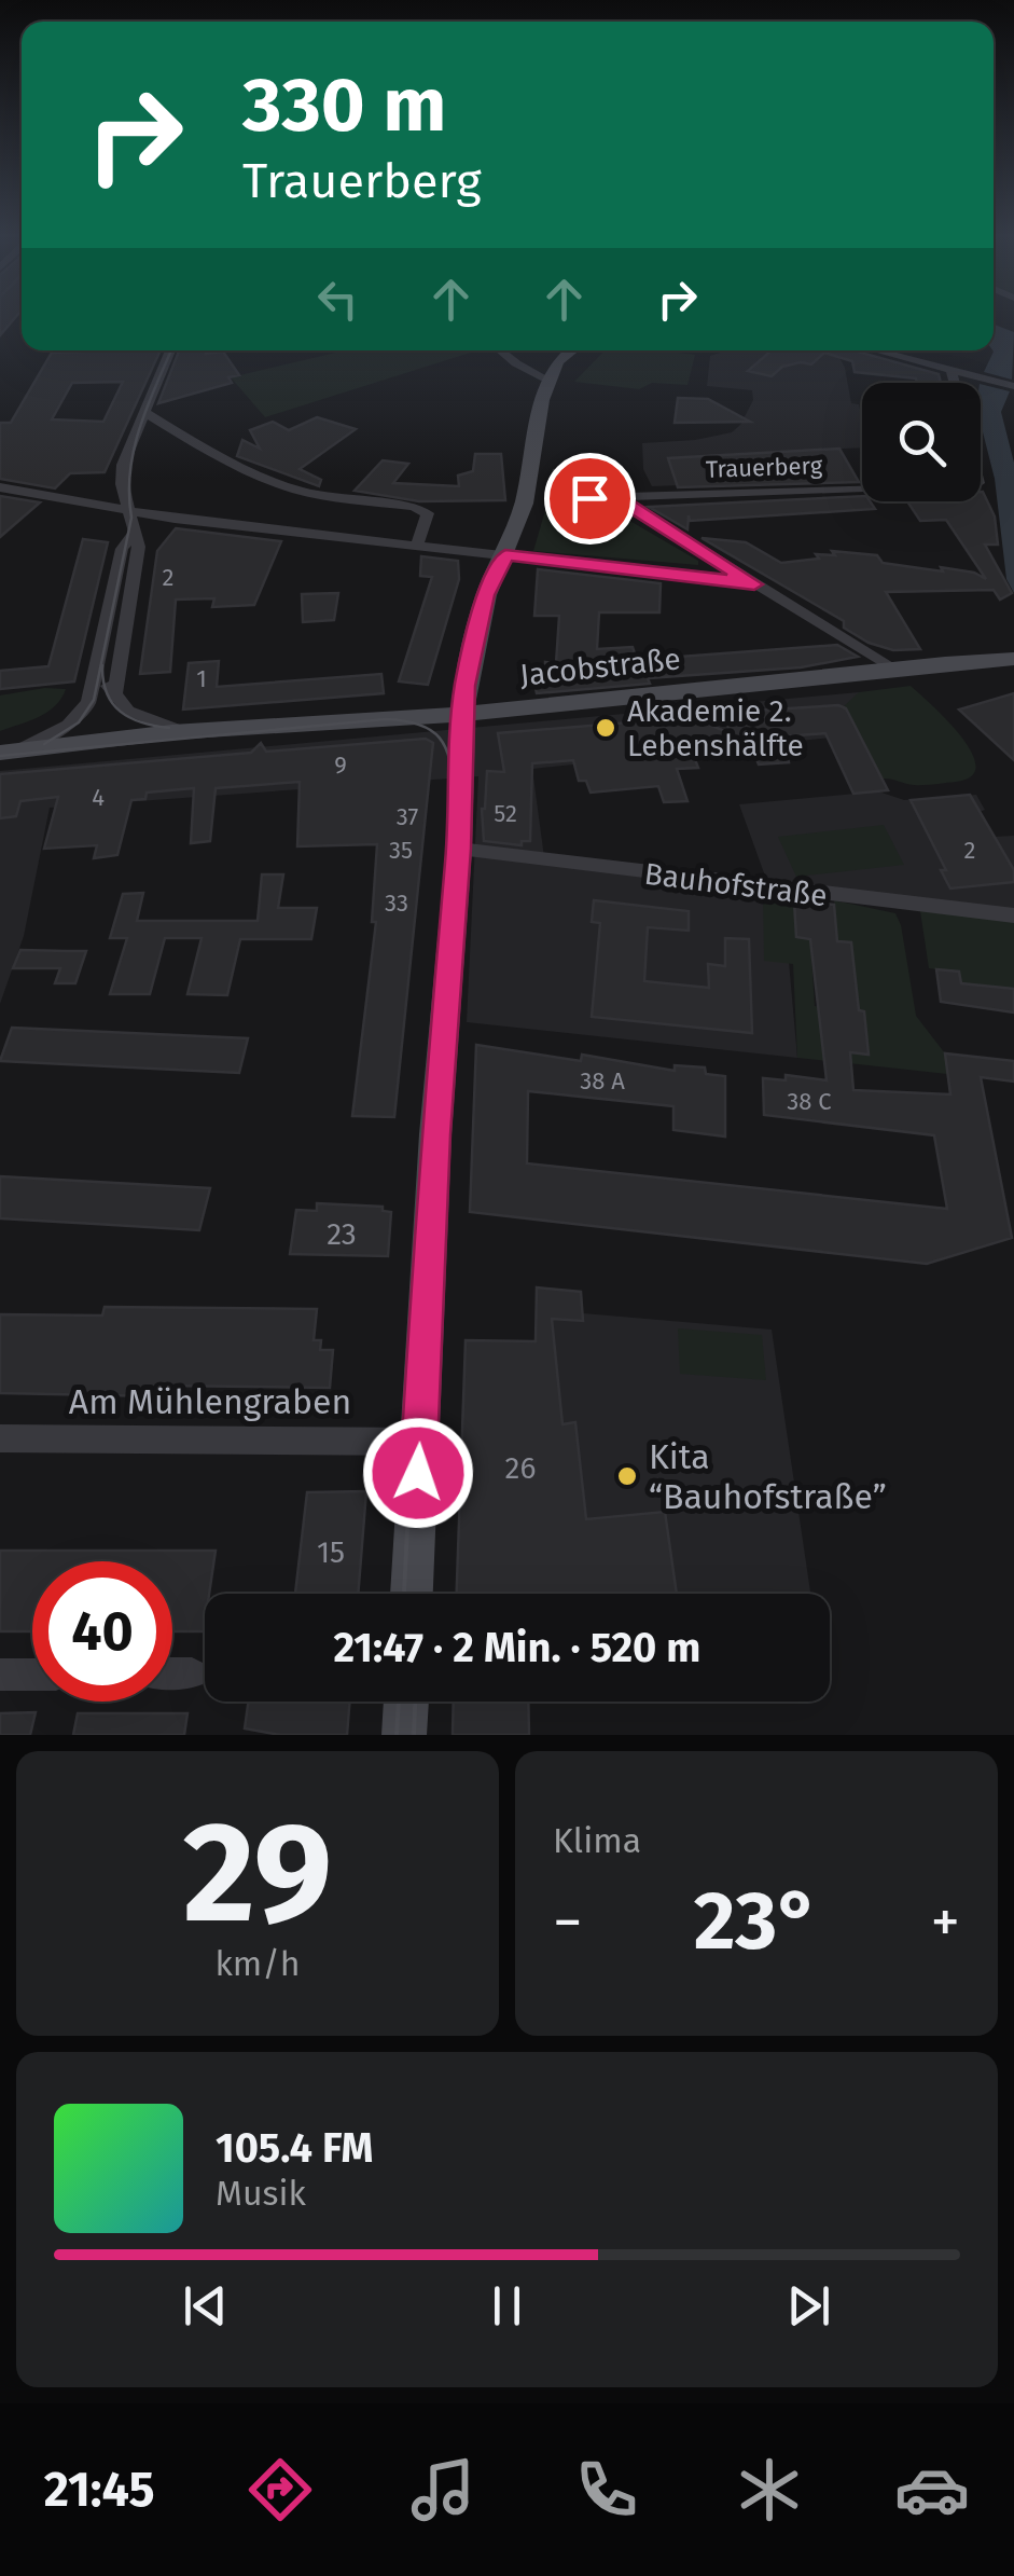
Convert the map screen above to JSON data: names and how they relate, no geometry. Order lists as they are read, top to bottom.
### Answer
{
  "streets": {
    "street": [
      "Trauerberg",
      "Jacobstraße",
      "Bauhofstraße",
      "Am Mühlengraben"
    ]
  },
  "places": ["Akademie 2. Lebenshälfte", "Kita “Bauhofstraße”"],
  "house_numbers": [
    "2",
    "1",
    "9",
    "4",
    "52",
    "37",
    "35",
    "2",
    "33",
    "38 A",
    "38 C",
    "23",
    "26",
    "15"
  ],
  "page": {
    "turn": ["330 m", "Trauerberg"],
    "limit": "40",
    "trip": "21:47 · 2 Min. · 520 m",
    "tile": [
      ["29", "km/h"],
      "Klima"
    ],
    "heat": ["−", "23°", "+"],
    "song": ["105.4 FM", "Musik"],
    "tabs": "21:45"
  }
}
